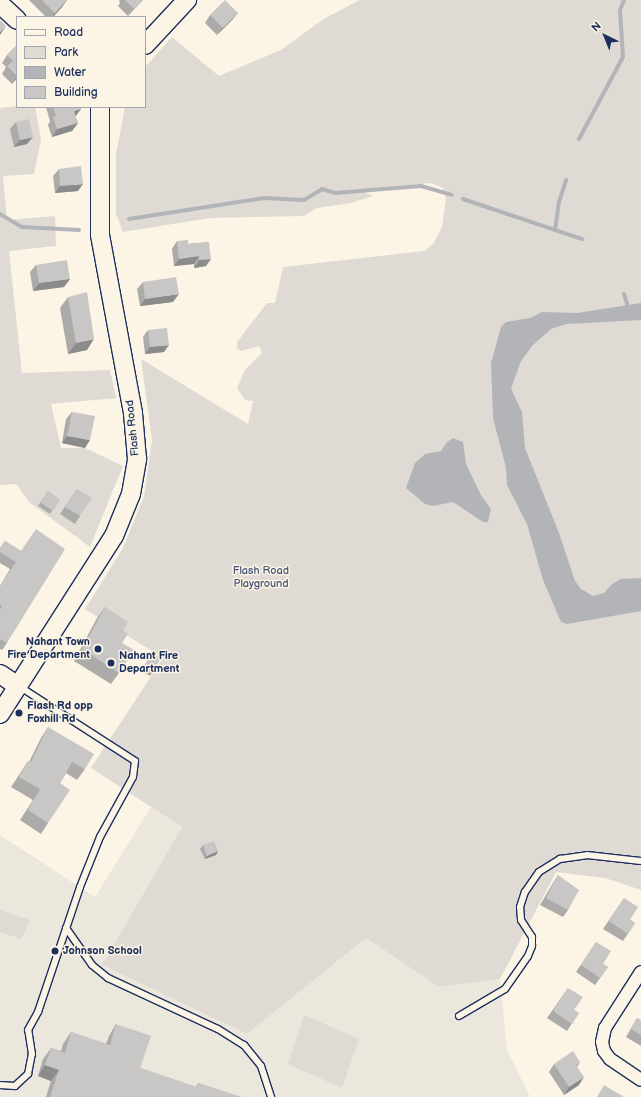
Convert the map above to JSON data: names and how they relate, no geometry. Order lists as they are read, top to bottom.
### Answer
{
  "streets": {
    "main road": ["Flash Road"]
  },
  "parks": ["Flash Road Playground"],
  "places": [
    "Nahant Town Fire Department",
    "Nahant Fire Department",
    "Flash Rd opp Foxhill Rd",
    "Johnson School"
  ],
  "legend": [
    "Road",
    "Park",
    "Water",
    "Building"
  ],
  "north": "top left"
}
